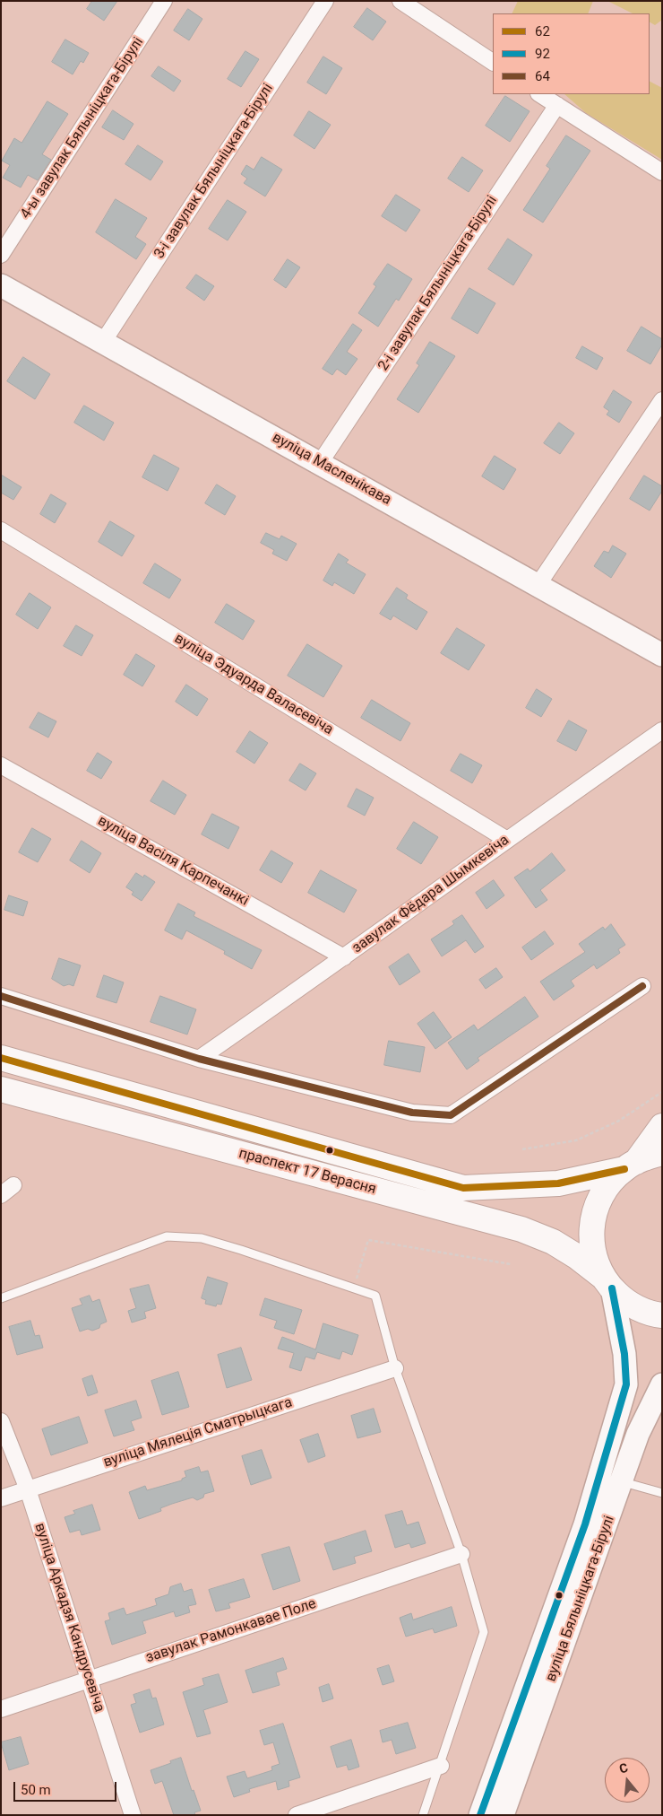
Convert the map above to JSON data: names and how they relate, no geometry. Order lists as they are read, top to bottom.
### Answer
{
  "streets": {
    "main road": ["вуліца Масленікава", "праспект 17 Верасня", "вуліца Бялыніцкага-Бірулі"],
    "street": [
      "4-ы завулак Бялыніцкага-Бірулі",
      "3-і завулак Бялыніцкага-Бірулі",
      "2-і завулак Бялыніцкага-Бірулі",
      "вуліца Эдуарда Валасевіча",
      "вуліца Васіля Карпечанкі",
      "завулак Фёдара Шымкевіча",
      "вуліца Мялеція Сматрыцкага",
      "вуліца Аркадзя Кандрусевіча",
      "завулак Рамонкавае Поле"
    ]
  },
  "crossings": [
    ["3-і завулак Бялыніцкага-Бірулі", "вуліца Масленікава"],
    ["2-і завулак Бялыніцкага-Бірулі", "вуліца Масленікава"],
    ["вуліца Эдуарда Валасевіча", "завулак Фёдара Шымкевіча"],
    ["вуліца Васіля Карпечанкі", "завулак Фёдара Шымкевіча"],
    ["праспект 17 Верасня", "вуліца Бялыніцкага-Бірулі"],
    ["вуліца Мялеція Сматрыцкага", "вуліца Аркадзя Кандрусевіча"],
    ["вуліца Аркадзя Кандрусевіча", "завулак Рамонкавае Поле"]
  ],
  "lines": ["transit line 64", "transit line 62", "transit line 92"],
  "legend": ["62", "92", "64"],
  "scale_bar": "50 m",
  "north": "top"
}
